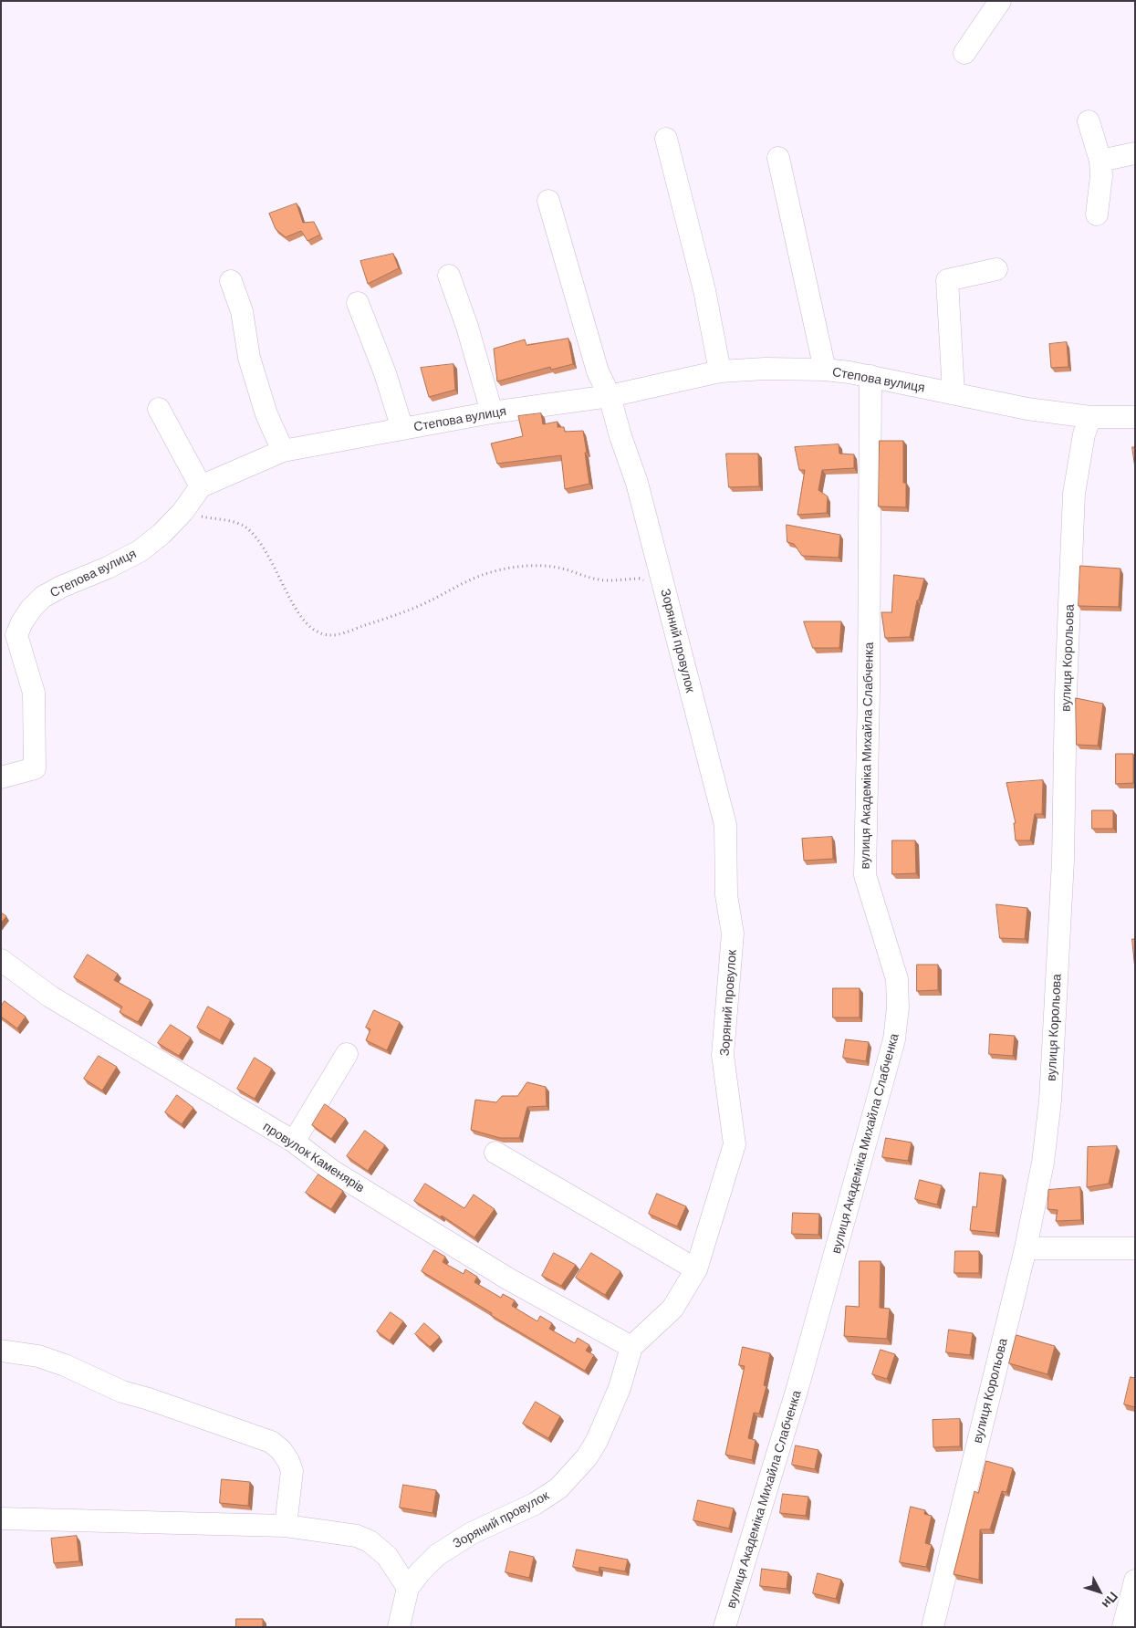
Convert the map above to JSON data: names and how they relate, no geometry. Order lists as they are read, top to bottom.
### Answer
{
  "streets": {
    "street": [
      "Степова вулиця",
      "Зоряний провулок",
      "вулиця Корольова",
      "вулиця Академіка Михайла Слабченка",
      "провулок Каменярів"
    ]
  },
  "crossings": [
    ["Степова вулиця", "Зоряний провулок"],
    ["Степова вулиця", "вулиця Корольова"],
    ["Степова вулиця", "вулиця Академіка Михайла Слабченка"],
    ["Зоряний провулок", "провулок Каменярів"]
  ],
  "north": "bottom right"
}
